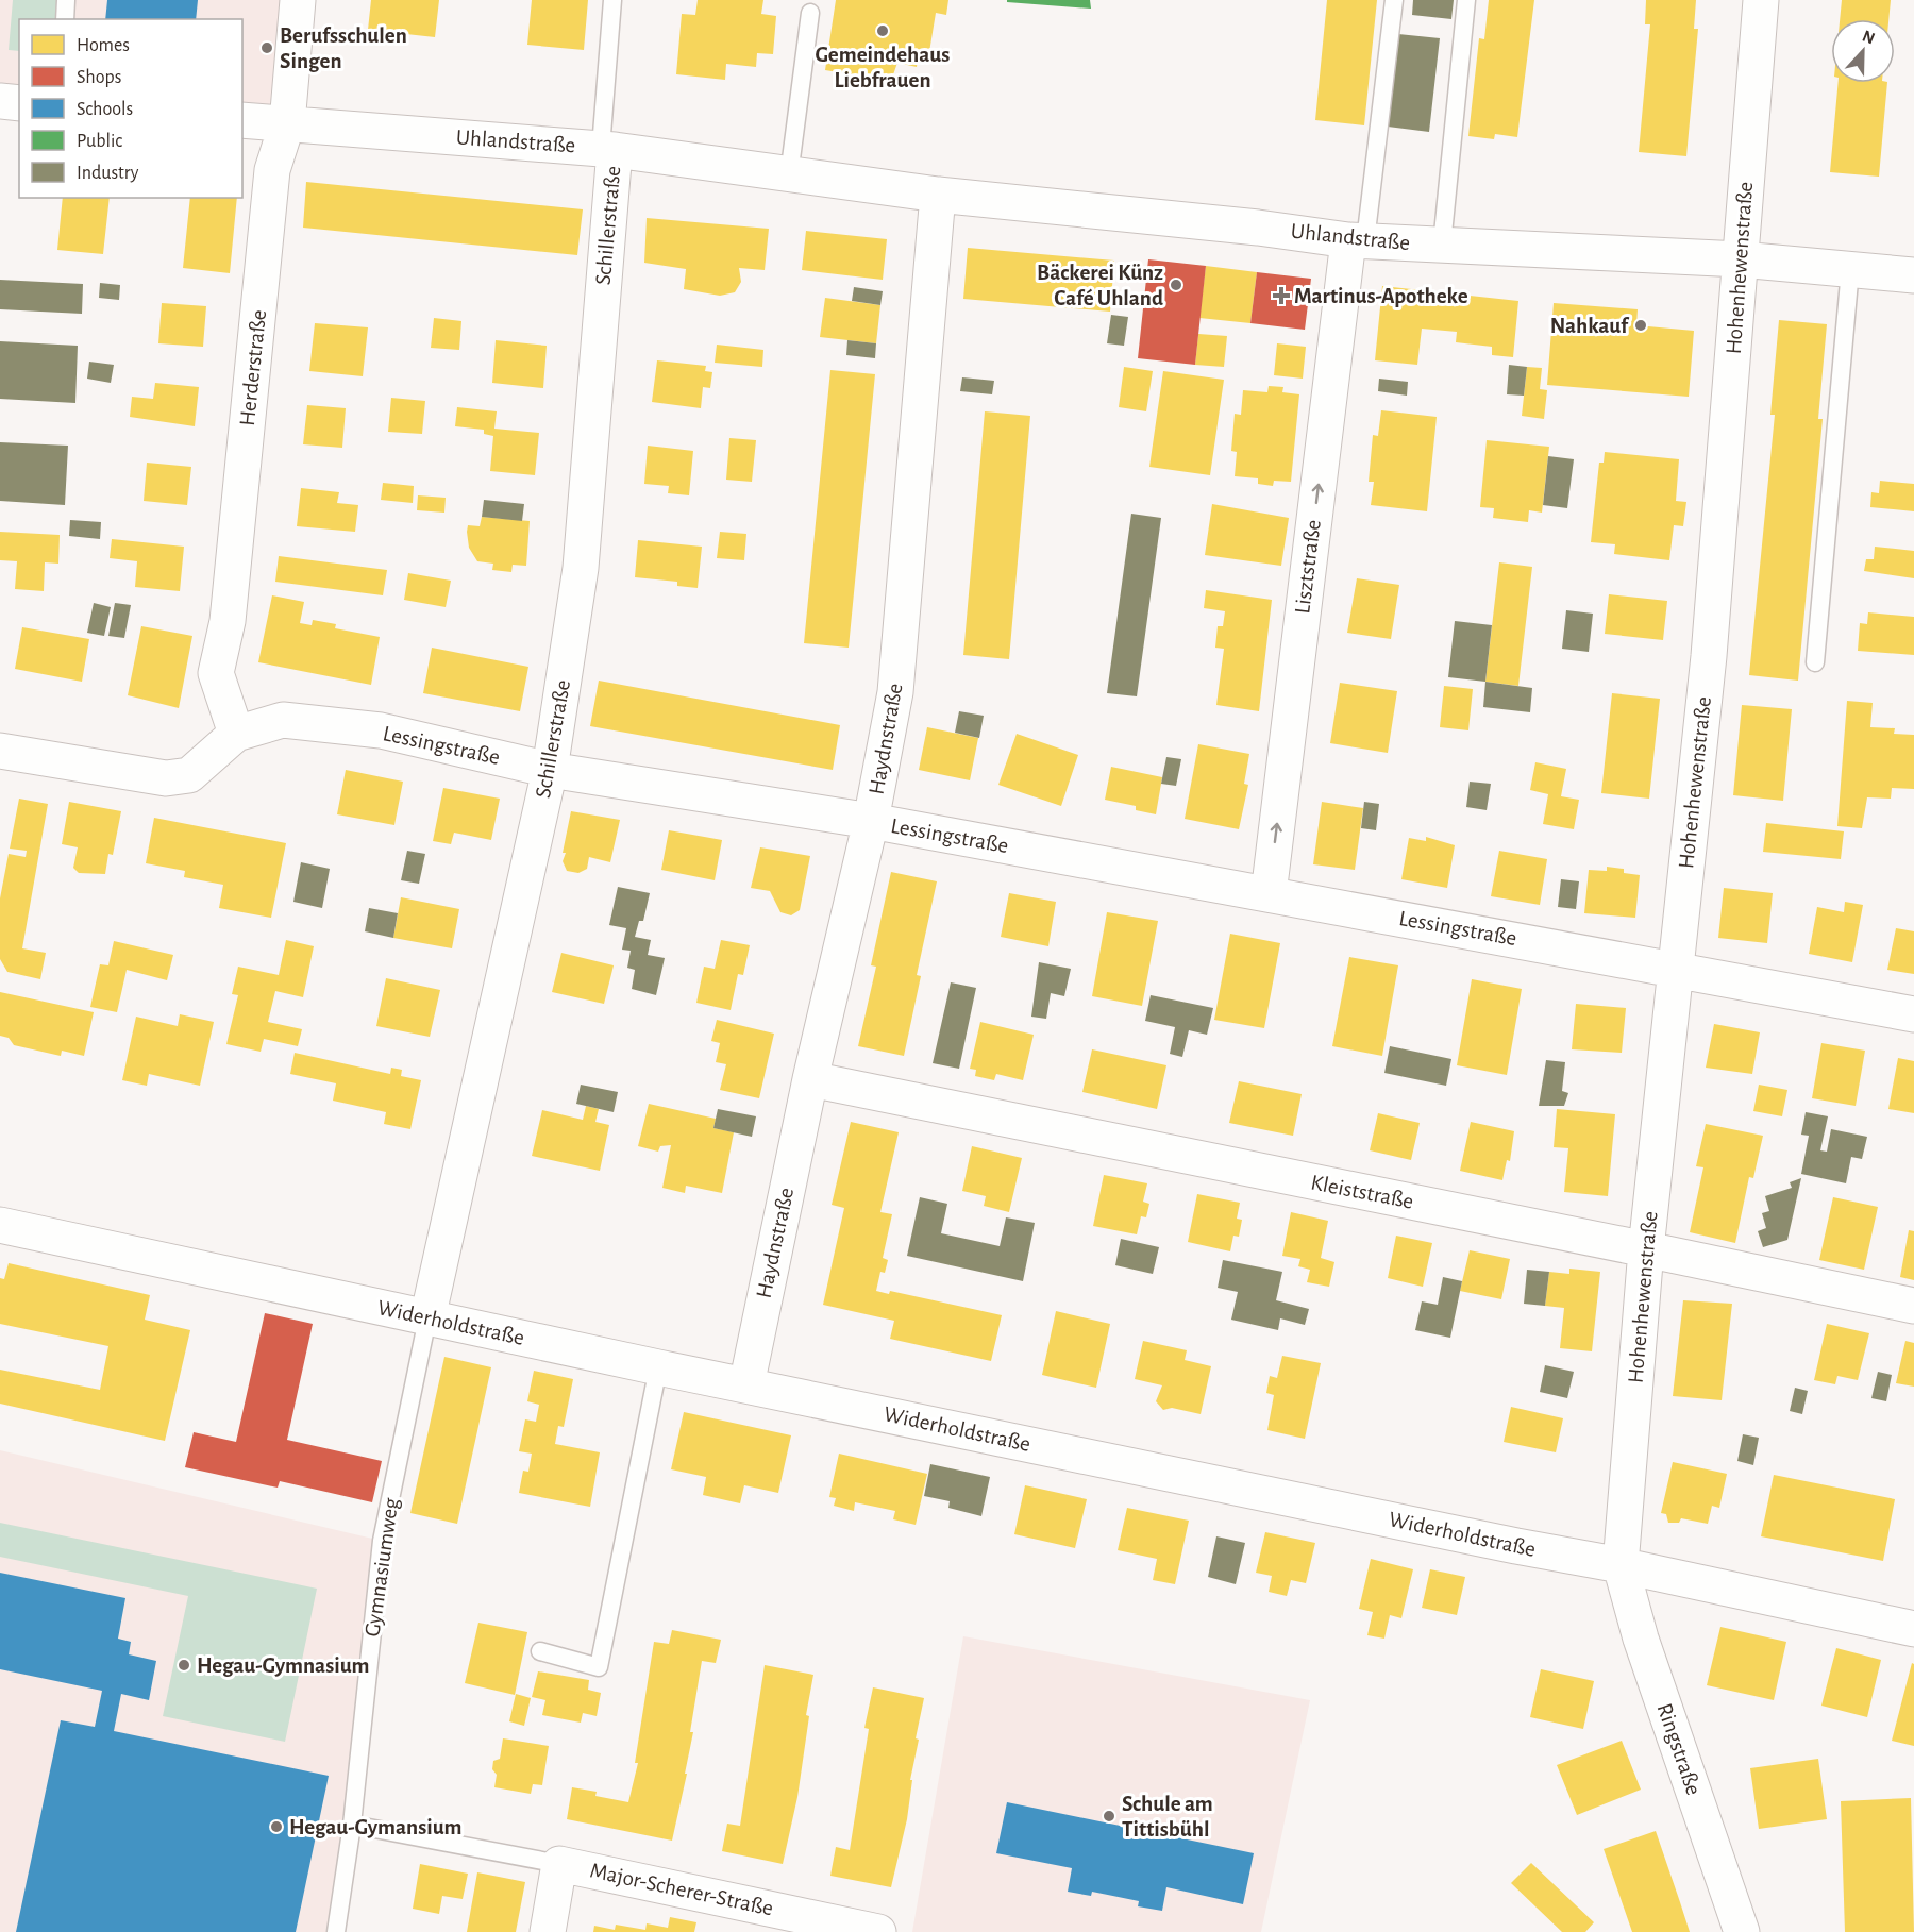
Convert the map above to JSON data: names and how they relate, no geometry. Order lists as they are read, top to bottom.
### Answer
{
  "streets": {
    "street": [
      "Uhlandstraße",
      "Schillerstraße",
      "Hohenhewenstraße",
      "Herderstraße",
      "Lisztstraße",
      "Haydnstraße",
      "Lessingstraße",
      "Kleiststraße",
      "Widerholdstraße",
      "Ringstraße",
      "Major-Scherer-Straße"
    ],
    "lane": ["Gymnasiumweg"]
  },
  "crossings": [
    ["Uhlandstraße", "Schillerstraße"],
    ["Uhlandstraße", "Hohenhewenstraße"],
    ["Uhlandstraße", "Herderstraße"],
    ["Uhlandstraße", "Lisztstraße"],
    ["Uhlandstraße", "Haydnstraße"],
    ["Schillerstraße", "Lessingstraße"],
    ["Schillerstraße", "Widerholdstraße"],
    ["Schillerstraße", "Gymnasiumweg"],
    ["Hohenhewenstraße", "Lessingstraße"],
    ["Hohenhewenstraße", "Kleiststraße"],
    ["Hohenhewenstraße", "Widerholdstraße"],
    ["Hohenhewenstraße", "Ringstraße"],
    ["Herderstraße", "Lessingstraße"],
    ["Lisztstraße", "Lessingstraße"],
    ["Haydnstraße", "Lessingstraße"],
    ["Haydnstraße", "Kleiststraße"],
    ["Haydnstraße", "Widerholdstraße"],
    ["Widerholdstraße", "Gymnasiumweg"],
    ["Widerholdstraße", "Ringstraße"]
  ],
  "one_way": ["Lisztstraße"],
  "places": {
    "other": [
      "Gemeindehaus Liebfrauen",
      "Berufsschulen Singen",
      "Bäckerei Künz Café Uhland",
      "Nahkauf",
      "Hegau-Gymnasium",
      "Schule am Tittisbühl",
      "Hegau-Gymansium"
    ],
    "health": ["Martinus-Apotheke"]
  },
  "legend": [
    "Homes",
    "Shops",
    "Schools",
    "Public",
    "Industry"
  ],
  "north": "top"
}
